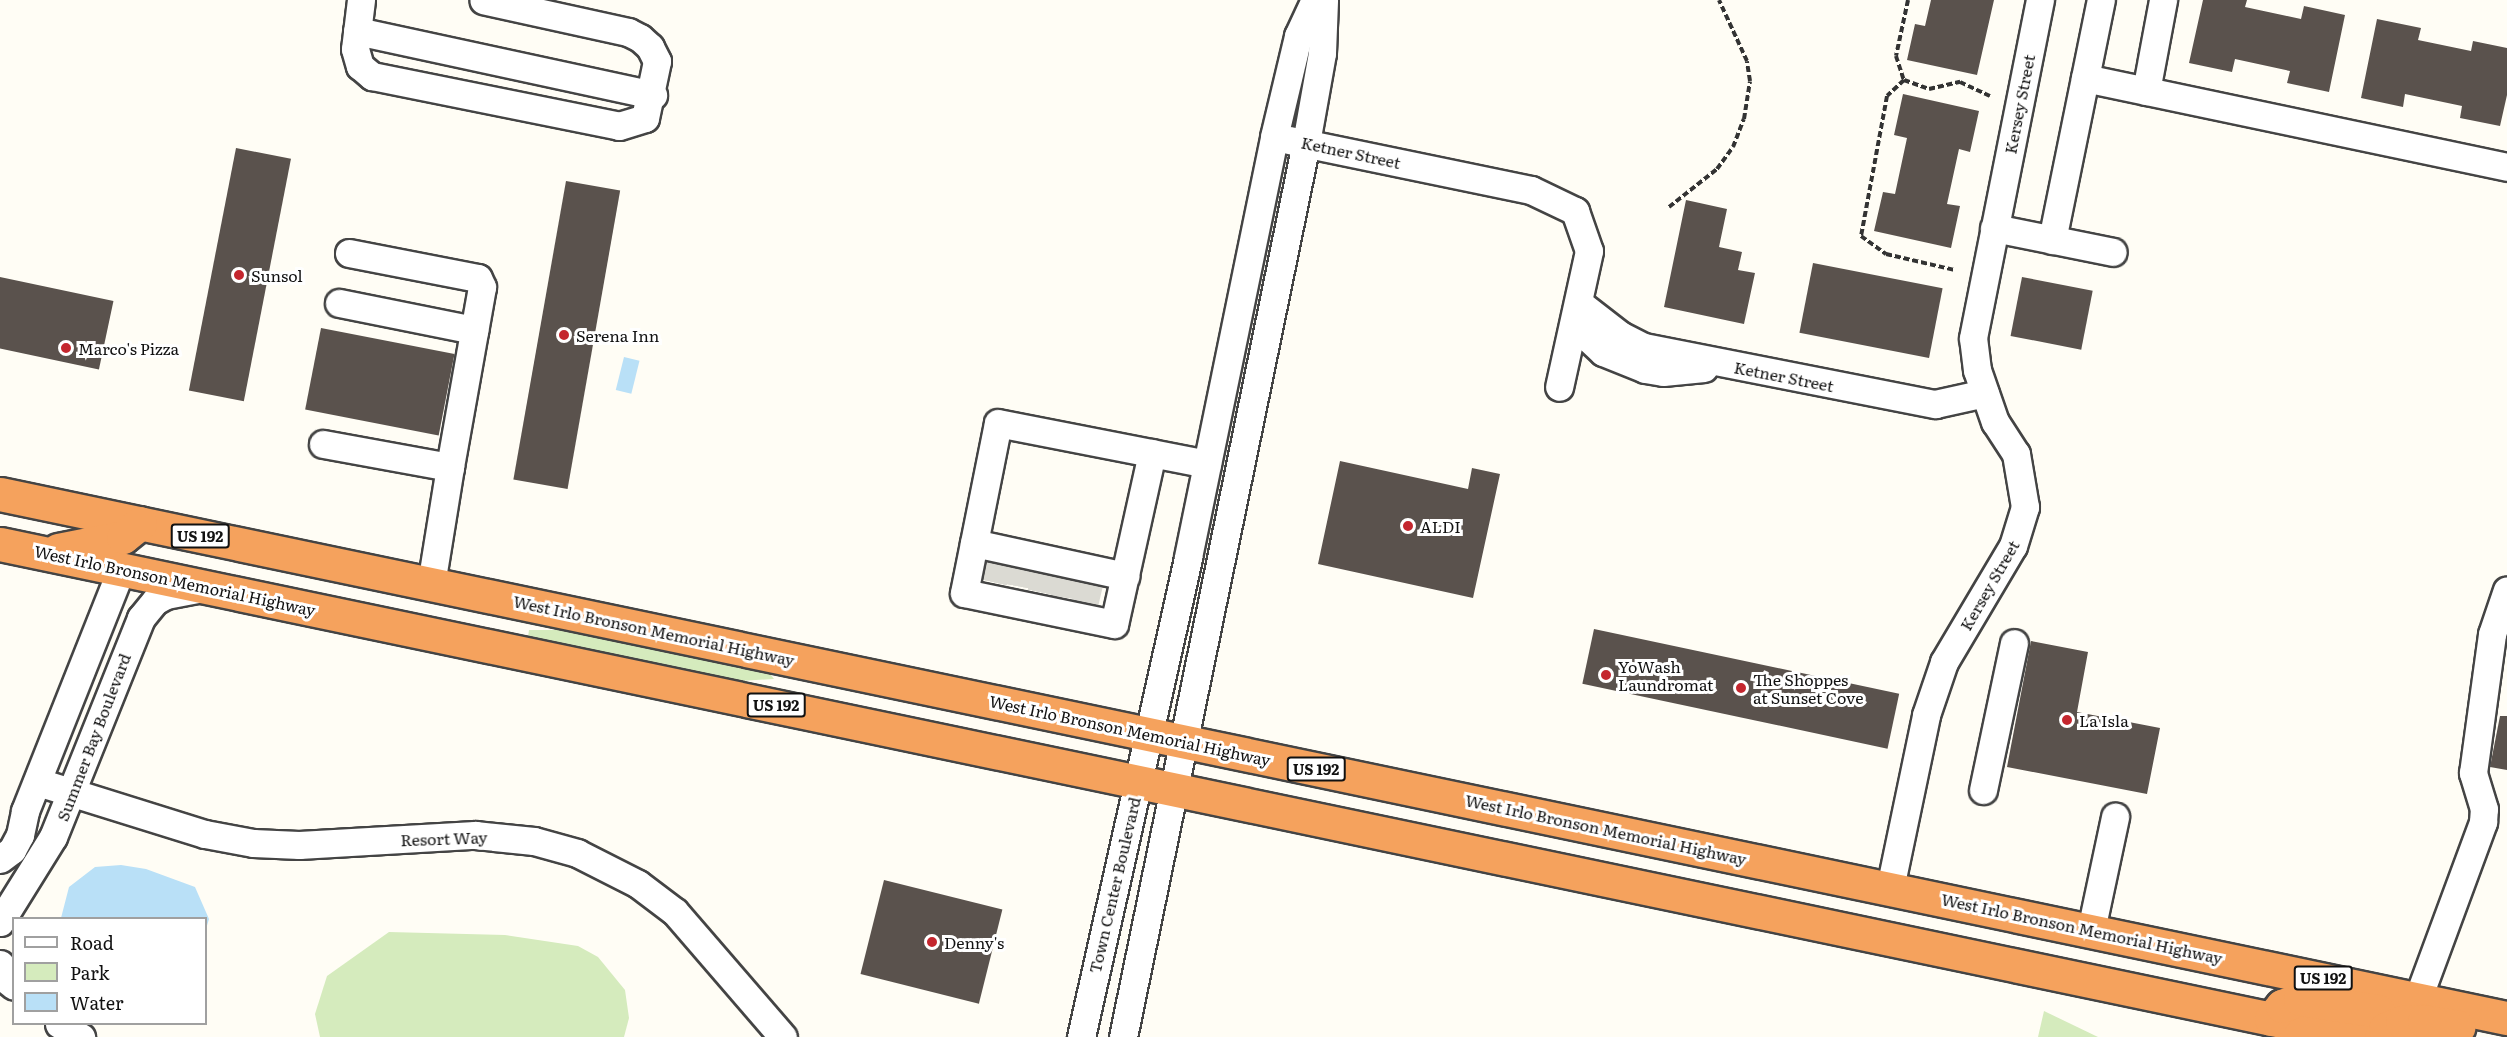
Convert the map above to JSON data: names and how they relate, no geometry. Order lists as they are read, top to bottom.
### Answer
{
  "streets": {
    "highway": ["US 192", "West Irlo Bronson Memorial Highway"],
    "street": [
      "Kersey Street",
      "Ketner Street",
      "Summer Bay Boulevard",
      "Resort Way",
      "Town Center Boulevard"
    ]
  },
  "crossings": [
    ["Kersey Street", "Ketner Street"],
    ["Kersey Street", "West Irlo Bronson Memorial Highway"],
    ["Ketner Street", "Town Center Boulevard"],
    ["West Irlo Bronson Memorial Highway", "Summer Bay Boulevard"],
    ["West Irlo Bronson Memorial Highway", "Town Center Boulevard"],
    ["Summer Bay Boulevard", "Resort Way"]
  ],
  "places": [
    "Sunsol",
    "Serena Inn",
    "Marco's Pizza",
    "ALDI",
    "YoWash Laundromat",
    "The Shoppes at Sunset Cove",
    "La Isla",
    "Denny's"
  ],
  "legend": ["Road", "Park", "Water"]
}
